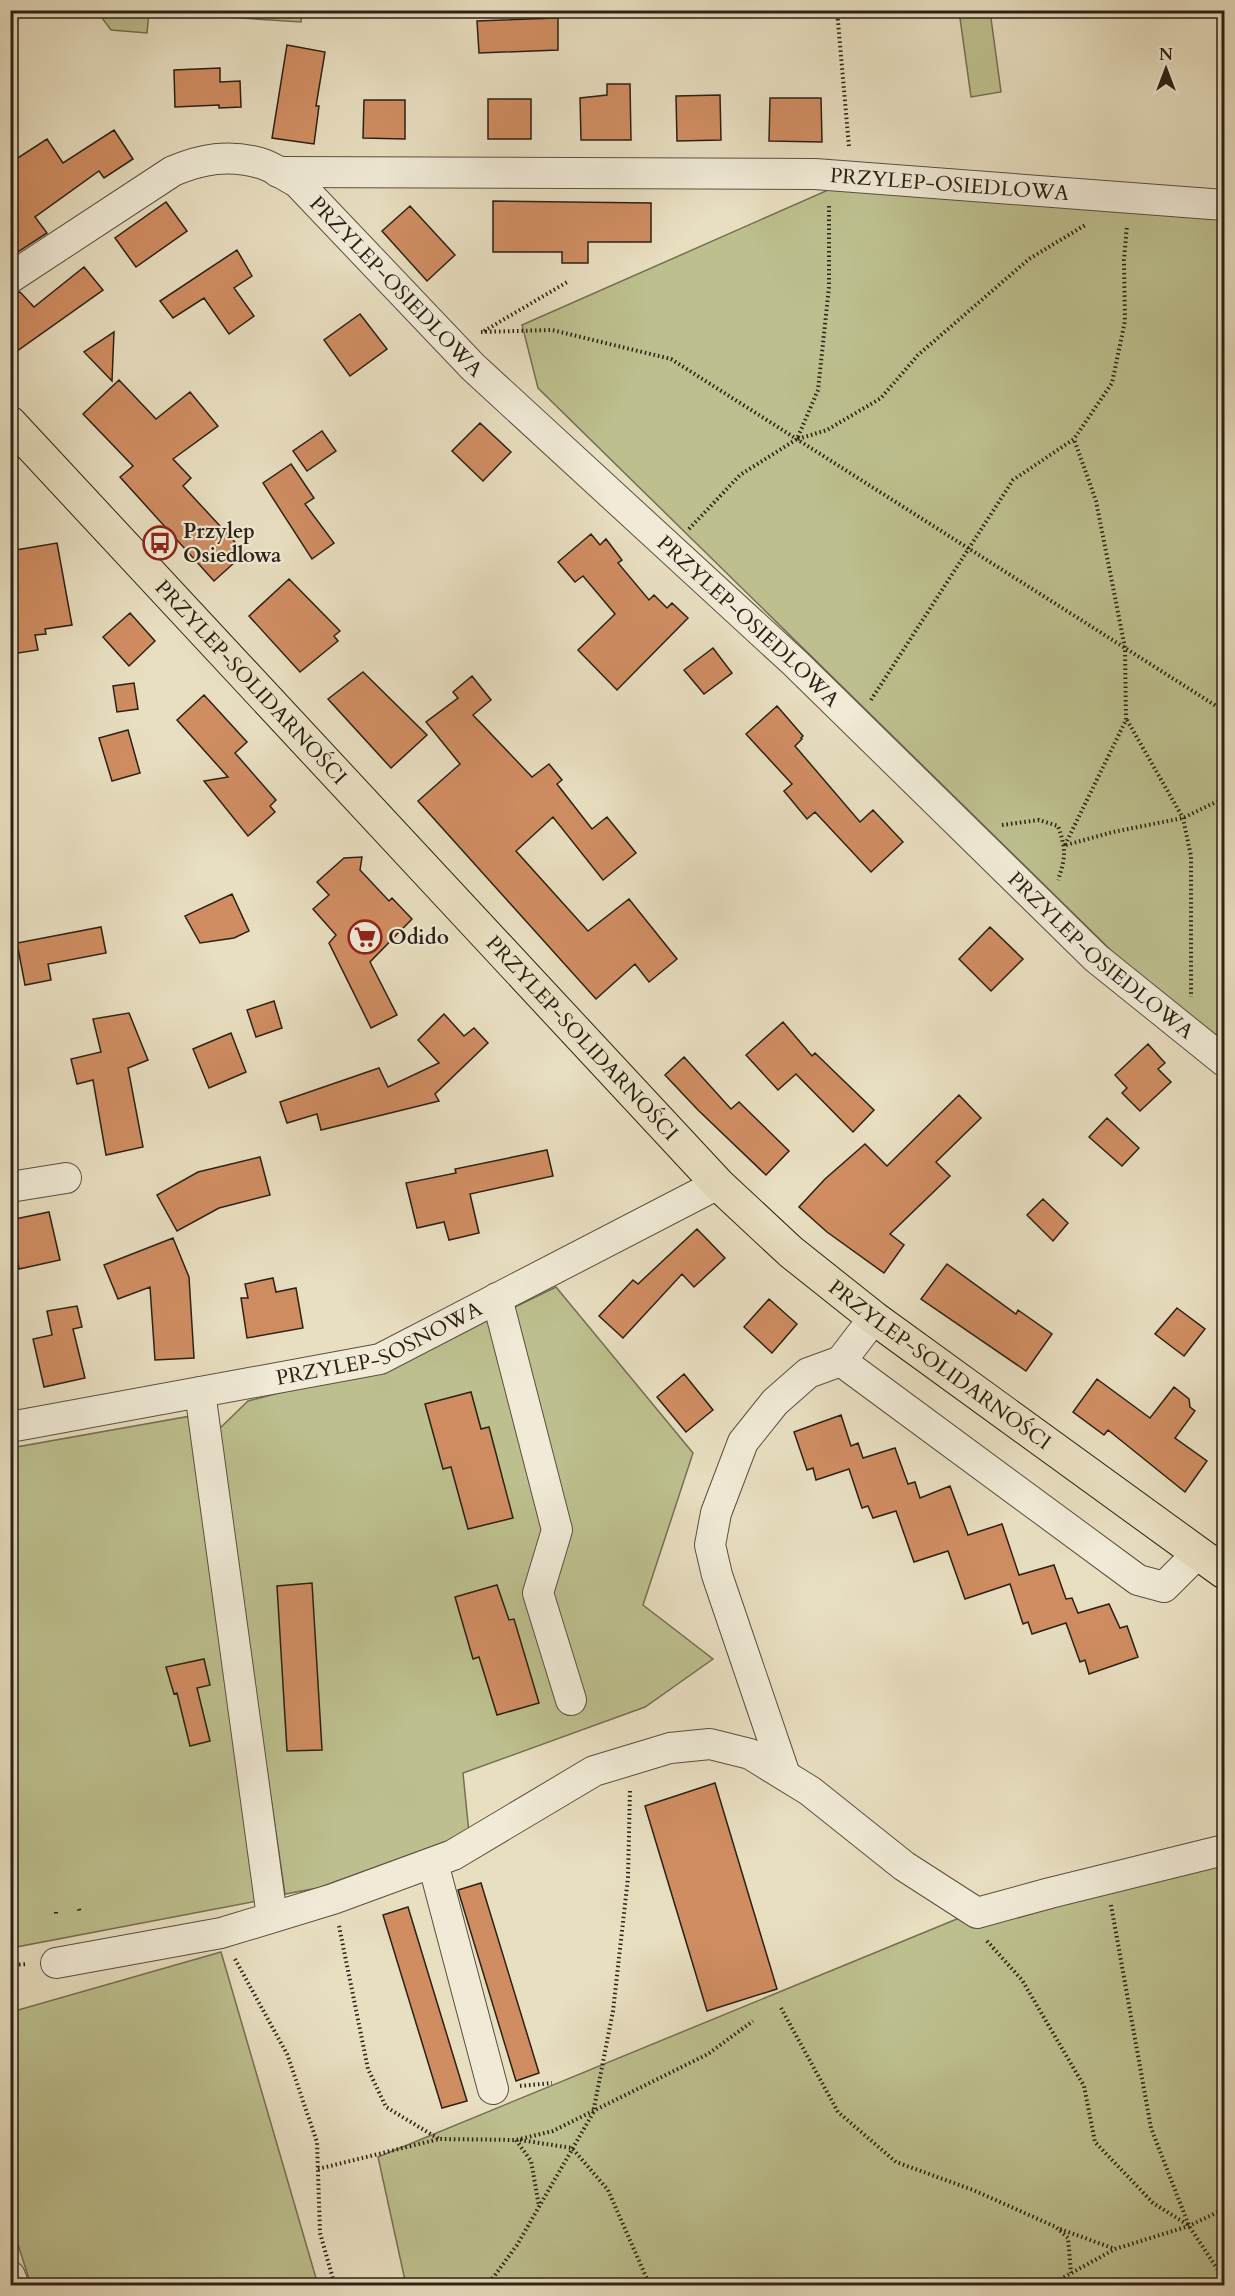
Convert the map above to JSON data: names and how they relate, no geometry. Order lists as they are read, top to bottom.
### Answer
{
  "streets": {
    "main road": ["PRZYLEP-SOLIDARNOŚCI"],
    "street": ["PRZYLEP-OSIEDLOWA", "PRZYLEP-SOSNOWA"]
  },
  "crossings": [
    ["PRZYLEP-SOLIDARNOŚCI", "PRZYLEP-SOSNOWA"]
  ],
  "places": {
    "bus stop": ["Przylep Osiedlowa"],
    "supermarket": ["Odido"]
  },
  "north": "top"
}
